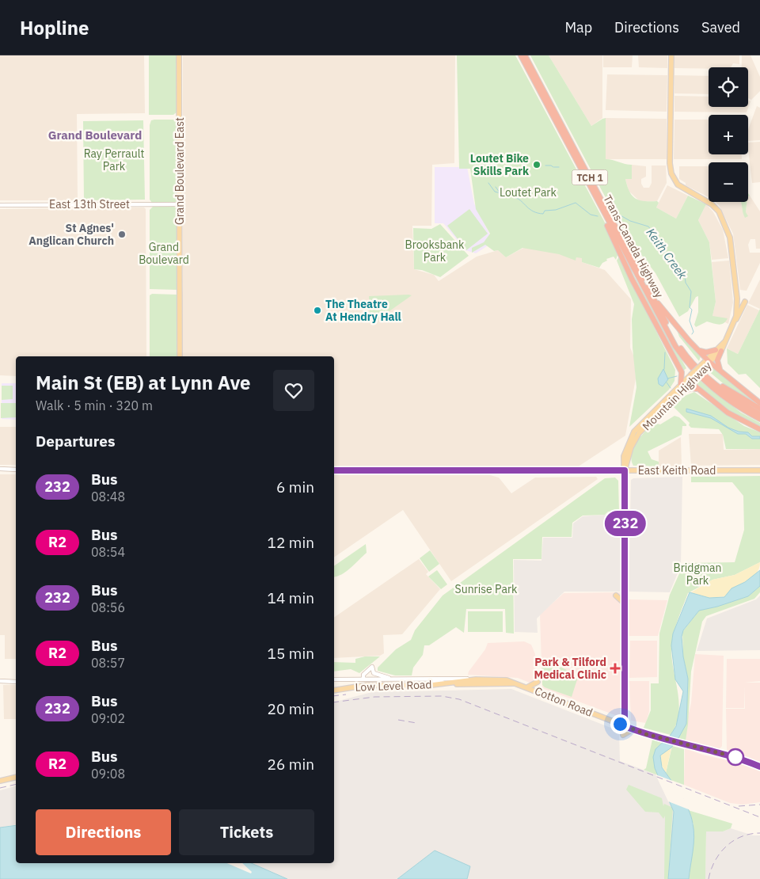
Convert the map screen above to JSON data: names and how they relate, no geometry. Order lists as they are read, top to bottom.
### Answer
{
  "streets": {
    "highway": ["TCH 1", "Trans-Canada Highway"],
    "main road": [
      "Grand Boulevard East",
      "Mountain Highway",
      "East Keith Road",
      "Low Level Road",
      "Cotton Road"
    ],
    "street": ["East 13th Street"]
  },
  "crossings": [
    ["Grand Boulevard East", "East 13th Street"],
    ["TCH 1", "Trans-Canada Highway"],
    ["Mountain Highway", "East Keith Road"],
    ["Low Level Road", "Cotton Road"]
  ],
  "districts": ["Grand Boulevard"],
  "water": ["Keith Creek"],
  "parks": [
    "Ray Perrault Park",
    "Loutet Park",
    "Brooksbank Park",
    "Grand Boulevard",
    "Bridgman Park",
    "Sunrise Park"
  ],
  "places": {
    "other": ["Loutet Bike Skills Park", "St Agnes' Anglican Church", "The Theatre At Hendry Hall"],
    "health": ["Park & Tilford Medical Clinic"]
  },
  "lines": ["bus line 232"],
  "page": {
    "header": "Hopline",
    "nav": ["Map", "Directions", "Saved"],
    "on_map": "232",
    "map_buttons": ["+", "−"],
    "heading": [
      ["Main St (EB) at Lynn Ave", "Walk · 5 min · 320 m"],
      "Departures"
    ],
    "list": [
      {
        "mark": "232",
        "name": "Bus",
        "note": "08:48",
        "value": "6 min"
      },
      {
        "mark": "R2",
        "name": "Bus",
        "note": "08:54",
        "value": "12 min"
      },
      {
        "mark": "232",
        "name": "Bus",
        "note": "08:56",
        "value": "14 min"
      },
      {
        "mark": "R2",
        "name": "Bus",
        "note": "08:57",
        "value": "15 min"
      },
      {
        "mark": "232",
        "name": "Bus",
        "note": "09:02",
        "value": "20 min"
      },
      {
        "mark": "R2",
        "name": "Bus",
        "note": "09:08",
        "value": "26 min"
      }
    ],
    "buttons": ["Directions", "Tickets"]
  }
}
